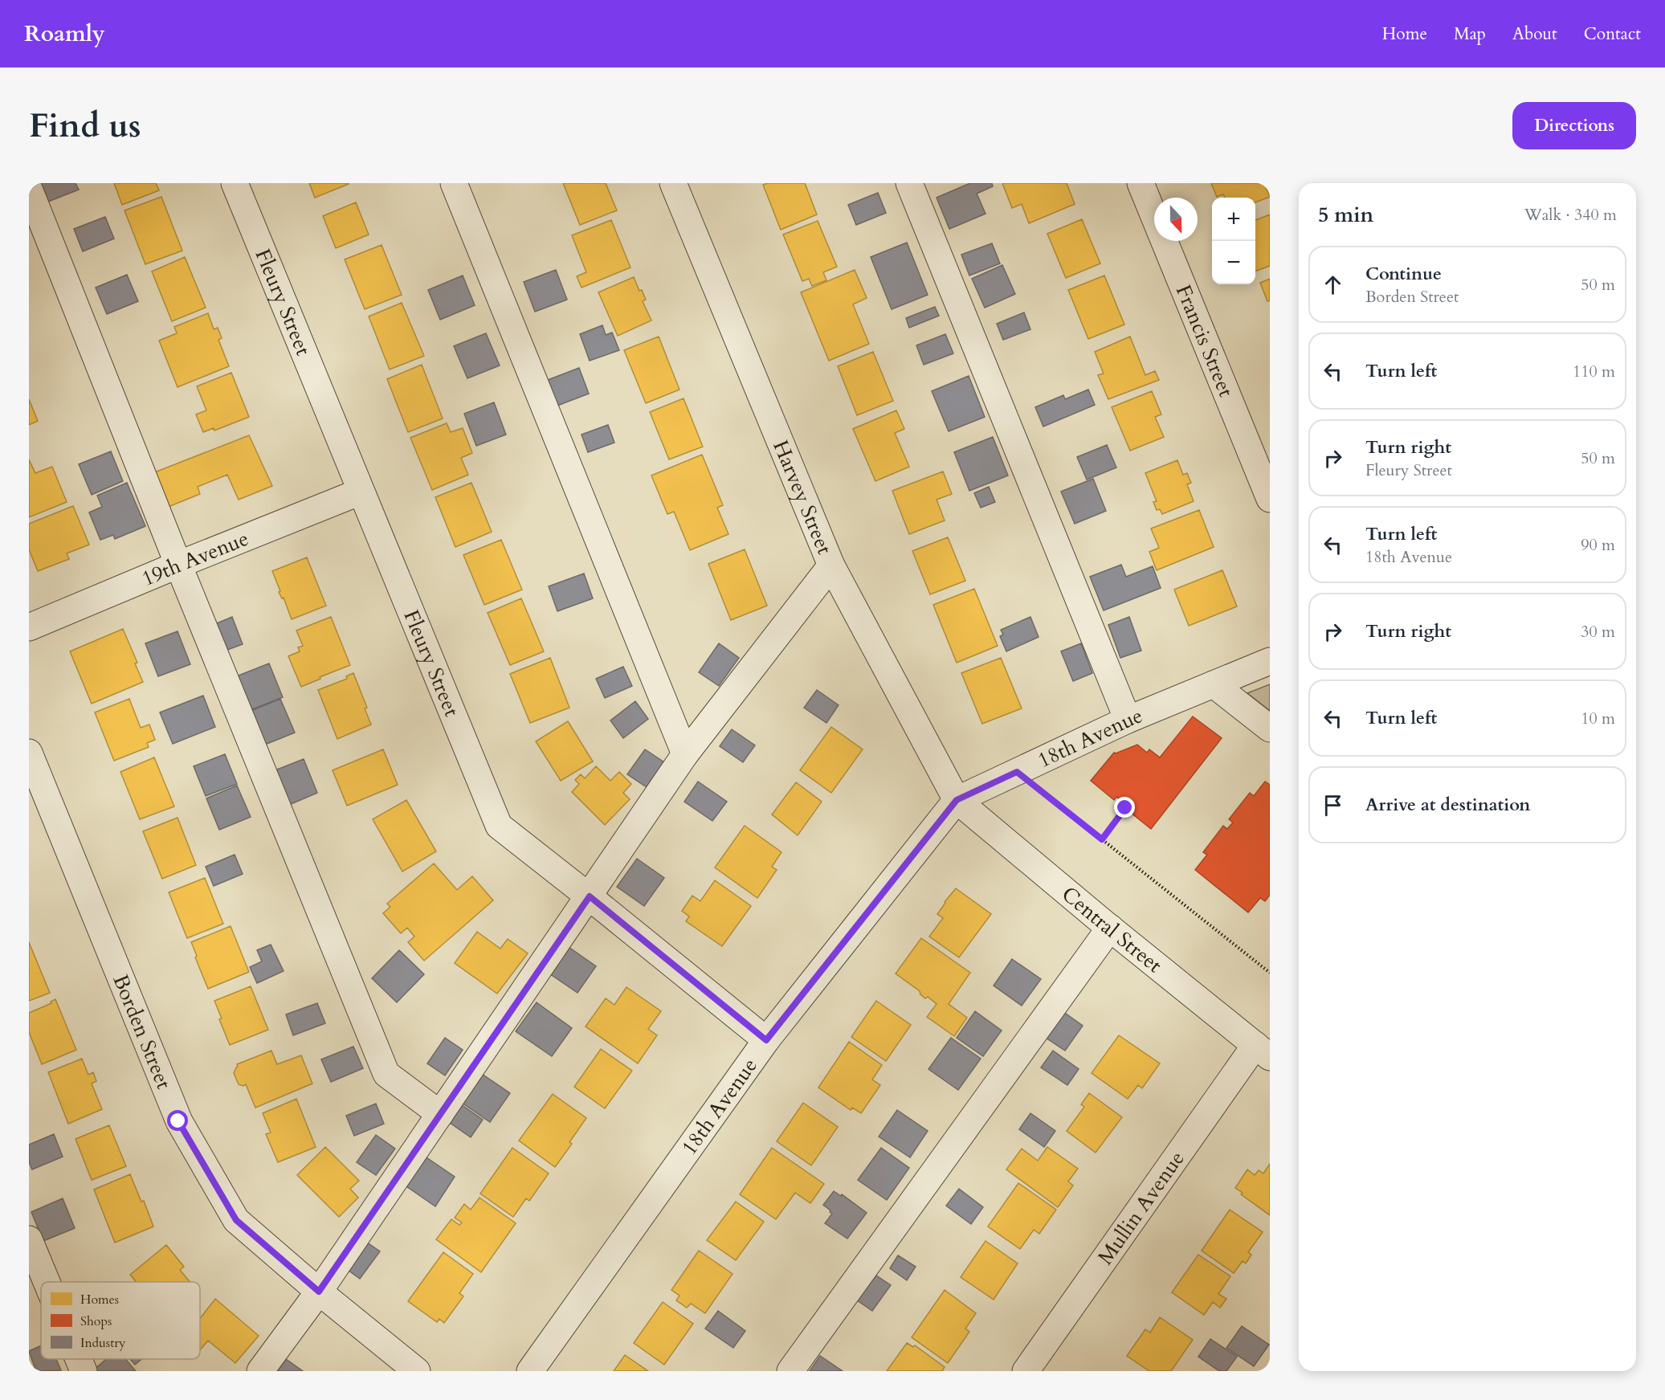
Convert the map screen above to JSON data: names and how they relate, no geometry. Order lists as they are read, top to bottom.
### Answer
{
  "streets": {
    "street": [
      "Fleury Street",
      "Francis Street",
      "Harvey Street",
      "19th Avenue",
      "18th Avenue",
      "Central Street",
      "Borden Street",
      "Mullin Avenue"
    ]
  },
  "crossings": [
    ["Fleury Street", "19th Avenue"],
    ["Fleury Street", "18th Avenue"],
    ["Harvey Street", "18th Avenue"],
    ["Harvey Street", "Central Street"],
    ["18th Avenue", "Central Street"],
    ["Central Street", "Mullin Avenue"]
  ],
  "legend": ["Homes", "Shops", "Industry"],
  "north": "bottom",
  "page": {
    "header": "Roamly",
    "nav": [
      "Home",
      "Map",
      "About",
      "Contact"
    ],
    "buttons": "Directions",
    "title": "Find us",
    "heading": ["5 min", "Walk · 340 m"],
    "map_buttons": ["+", "−"],
    "list": [
      ["Continue", "Borden Street", "50 m"],
      ["Turn left", "110 m"],
      ["Turn right", "Fleury Street", "50 m"],
      ["Turn left", "18th Avenue", "90 m"],
      ["Turn right", "30 m"],
      ["Turn left", "10 m"],
      "Arrive at destination"
    ]
  }
}
